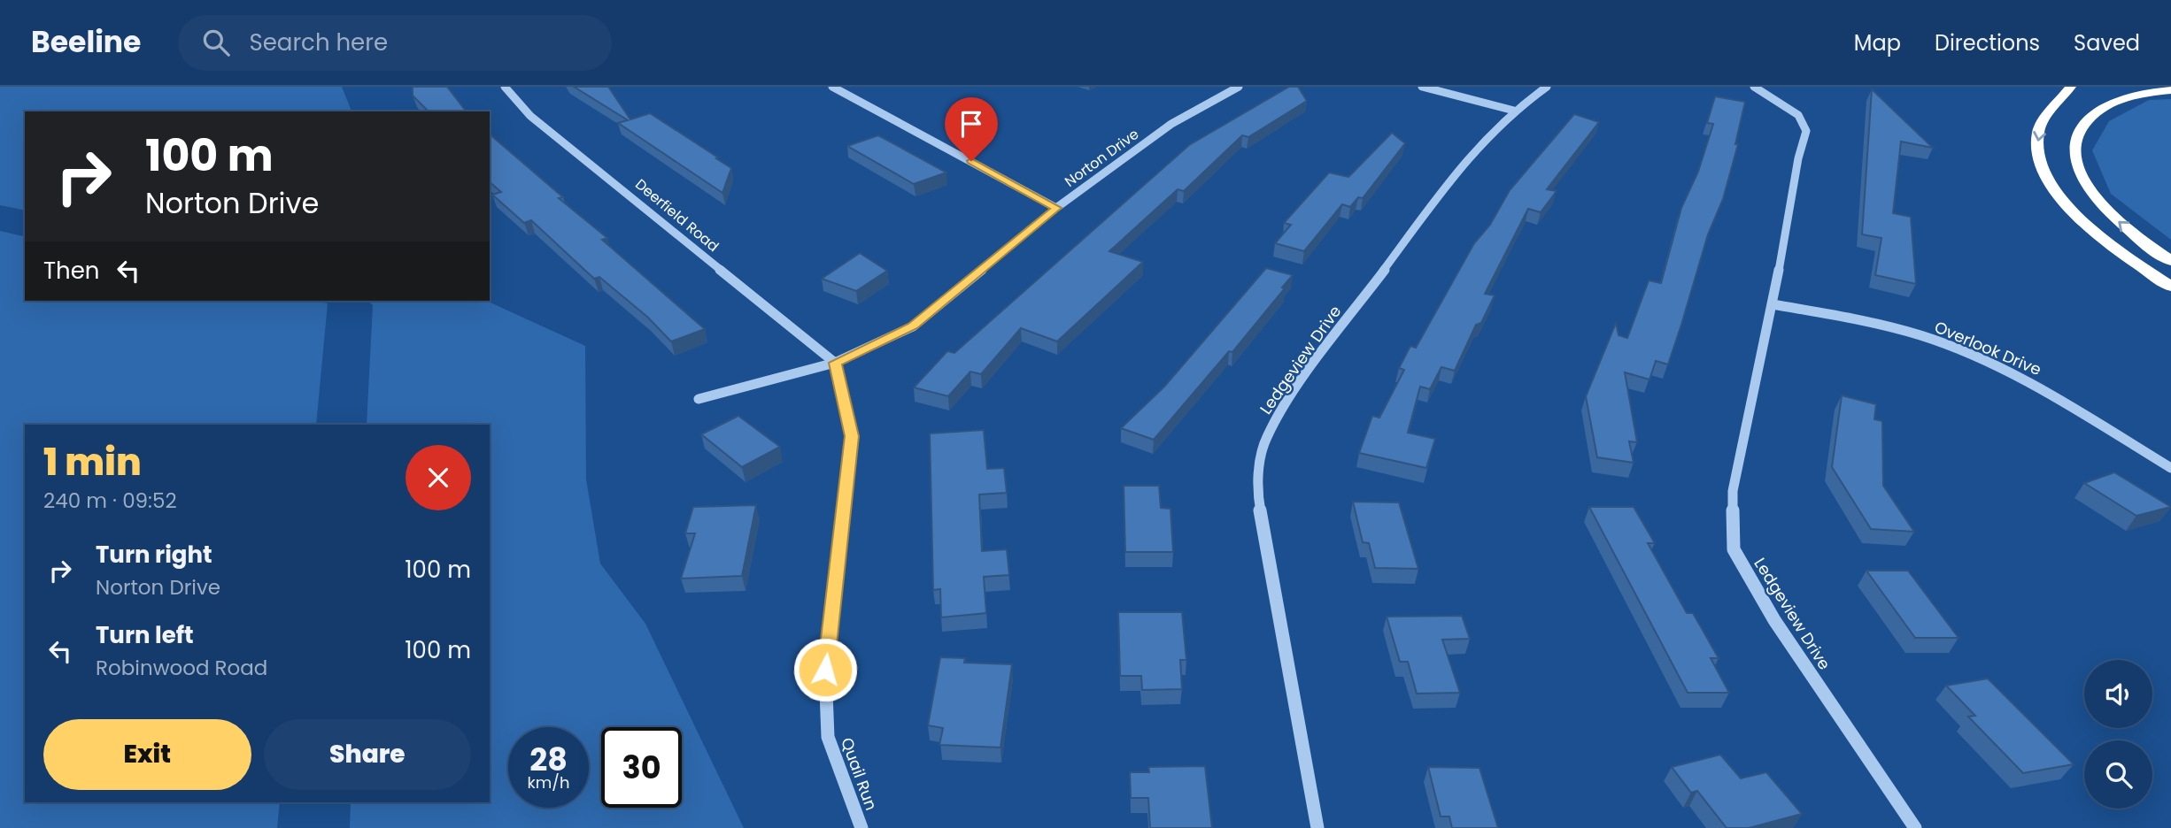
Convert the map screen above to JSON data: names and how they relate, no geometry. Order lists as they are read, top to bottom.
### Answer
{
  "streets": {
    "street": [
      "Norton Drive",
      "Deerfield Road",
      "Overlook Drive",
      "Ledgeview Drive",
      "Quail Run"
    ]
  },
  "crossings": [
    ["Norton Drive", "Deerfield Road"],
    ["Norton Drive", "Quail Run"],
    ["Deerfield Road", "Quail Run"],
    ["Overlook Drive", "Ledgeview Drive"]
  ],
  "page": {
    "header": "Beeline",
    "search": "Search here",
    "nav": ["Map", "Directions", "Saved"],
    "turn": ["100 m", "Norton Drive"],
    "then": "Then",
    "heading": ["1 min", "240 m · 09:52"],
    "list": [
      {
        "name": "Turn right",
        "note": "Norton Drive",
        "value": "100 m"
      },
      {
        "name": "Turn left",
        "note": "Robinwood Road",
        "value": "100 m"
      }
    ],
    "buttons": ["Exit", "Share"],
    "speed": "28 km/h",
    "limit": "30"
  }
}
